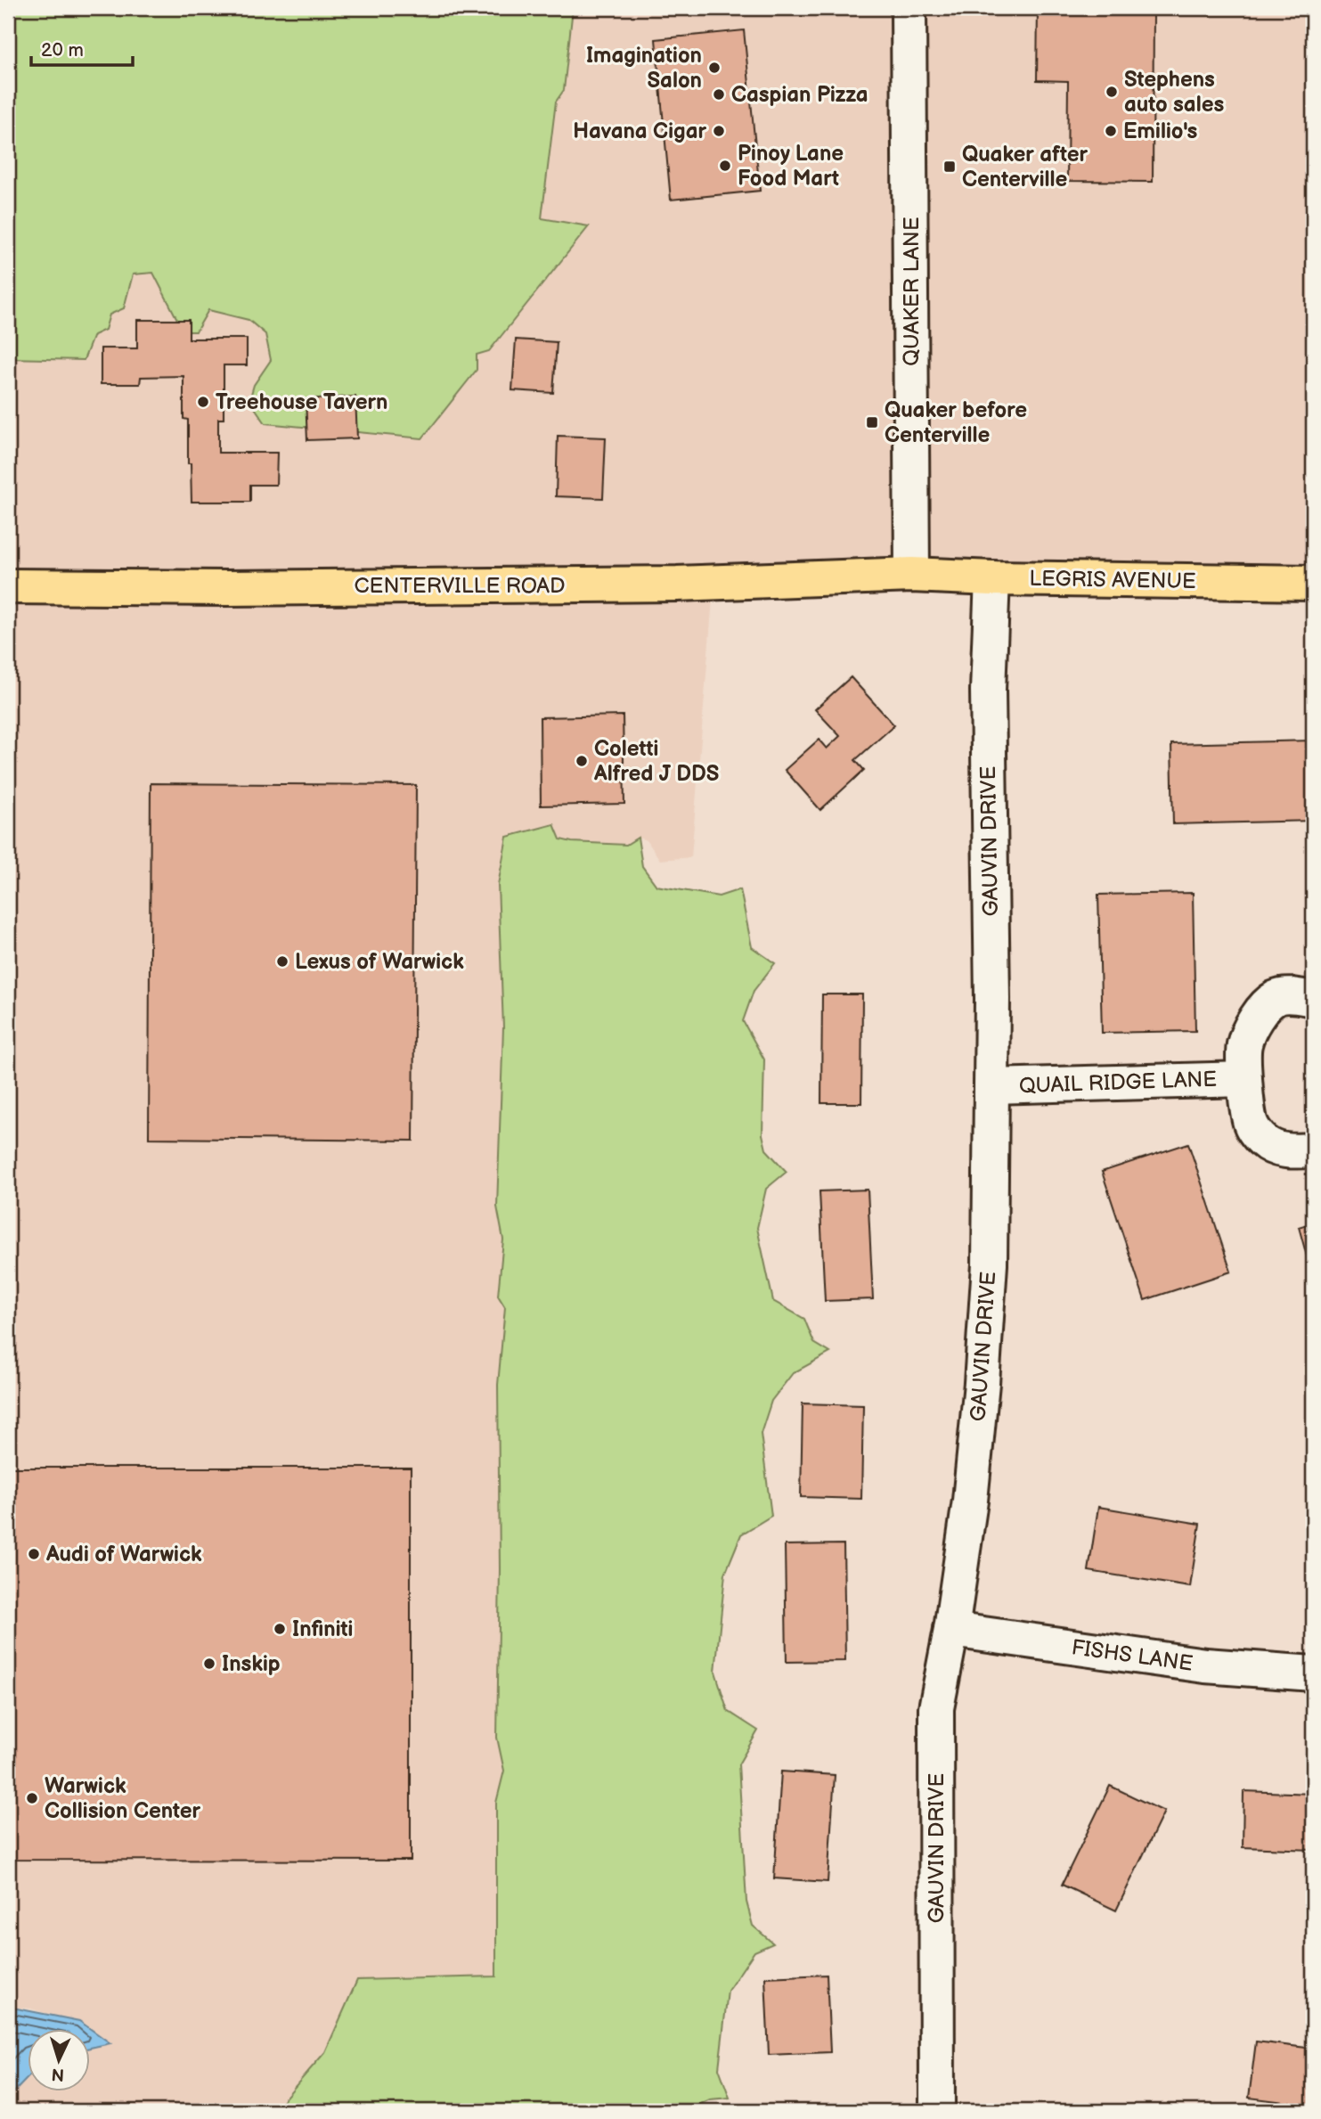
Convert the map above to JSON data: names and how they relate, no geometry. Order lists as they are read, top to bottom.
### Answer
{
  "streets": {
    "main road": ["LEGRIS AVENUE", "CENTERVILLE ROAD"],
    "street": [
      "QUAKER LANE",
      "GAUVIN DRIVE",
      "QUAIL RIDGE LANE",
      "FISHS LANE"
    ]
  },
  "crossings": [
    ["QUAKER LANE", "LEGRIS AVENUE"],
    ["QUAKER LANE", "CENTERVILLE ROAD"],
    ["LEGRIS AVENUE", "CENTERVILLE ROAD"],
    ["LEGRIS AVENUE", "GAUVIN DRIVE"],
    ["GAUVIN DRIVE", "QUAIL RIDGE LANE"],
    ["GAUVIN DRIVE", "FISHS LANE"]
  ],
  "places": {
    "other": [
      "Imagination Salon",
      "Stephens auto sales",
      "Caspian Pizza",
      "Havana Cigar",
      "Emilio's",
      "Pinoy Lane Food Mart",
      "Treehouse Tavern",
      "Coletti Alfred J DDS",
      "Lexus of Warwick",
      "Audi of Warwick",
      "Infiniti",
      "Inskip",
      "Warwick Collision Center"
    ],
    "transit": ["Quaker after Centerville", "Quaker before Centerville"]
  },
  "scale_bar": "20 m",
  "north": "bottom"
}
